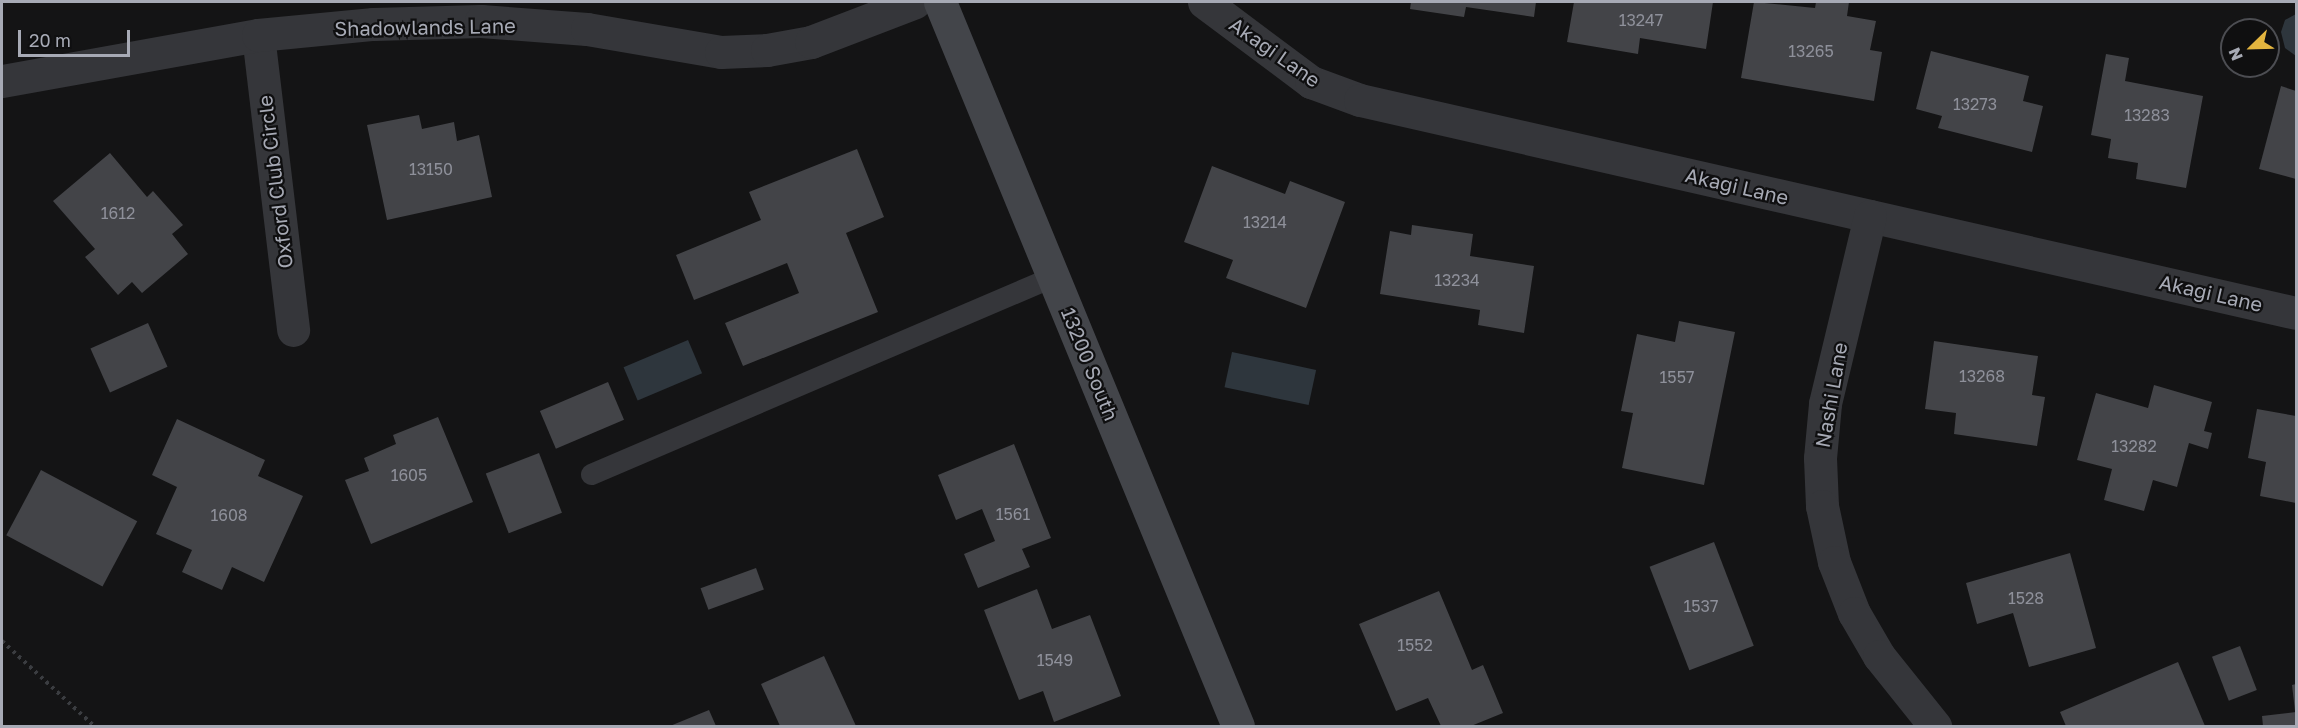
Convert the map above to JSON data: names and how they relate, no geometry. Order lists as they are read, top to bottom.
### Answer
{
  "streets": {
    "street": [
      "Shadowlands Lane",
      "Akagi Lane",
      "Oxford Club Circle",
      "13200 South",
      "Nashi Lane"
    ]
  },
  "crossings": [
    ["Shadowlands Lane", "Oxford Club Circle"],
    ["Akagi Lane", "Nashi Lane"]
  ],
  "house_numbers": [
    "13247",
    "13265",
    "13273",
    "13283",
    "13150",
    "1612",
    "13214",
    "13234",
    "13268",
    "1557",
    "13282",
    "1605",
    "1561",
    "1608",
    "1528",
    "1537",
    "1552",
    "1549"
  ],
  "scale_bar": "20 m",
  "north": "bottom left"
}
